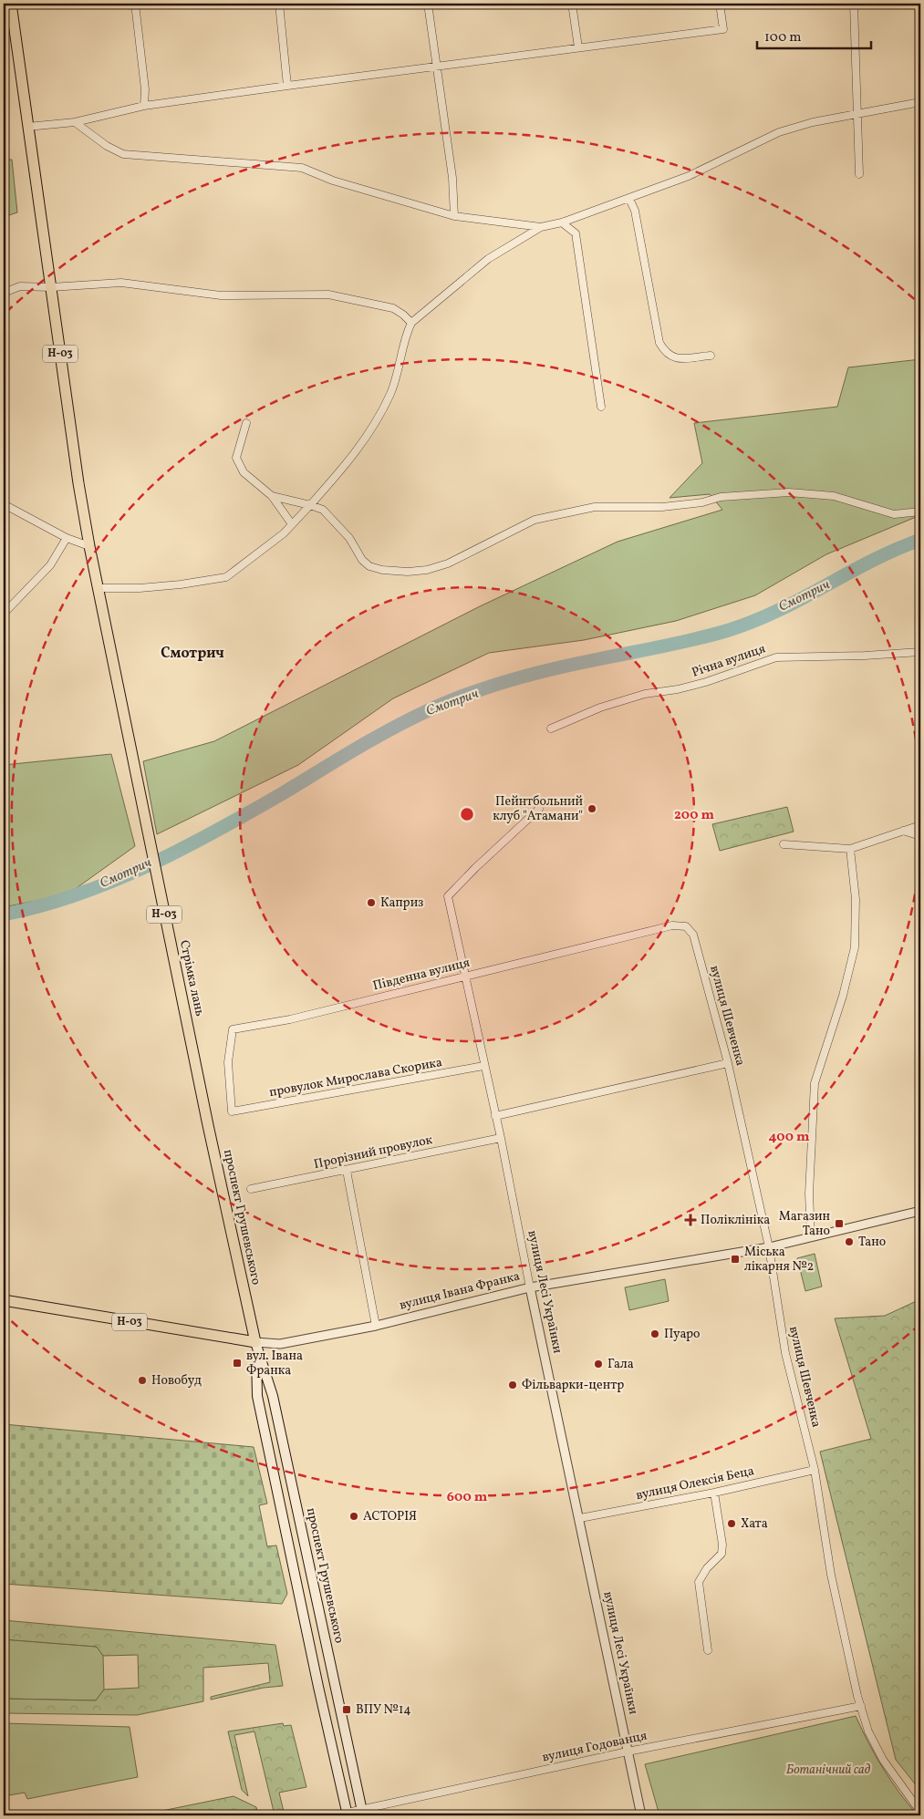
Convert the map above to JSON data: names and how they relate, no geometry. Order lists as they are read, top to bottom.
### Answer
{
  "streets": {
    "main road": [
      "Н-03",
      "Стрімка лань",
      "проспект Грушевського",
      "вулиця Івана Франка"
    ],
    "street": [
      "Річна вулиця",
      "Південна вулиця",
      "вулиця Шевченка",
      "провулок Мирослава Скорика",
      "Прорізний провулок",
      "вулиця Лесі Українки",
      "вулиця Олексія Беца",
      "вулиця Годованця"
    ]
  },
  "crossings": [
    ["Н-03", "Стрімка лань"],
    ["Південна вулиця", "вулиця Шевченка"],
    ["Південна вулиця", "провулок Мирослава Скорика"],
    ["Південна вулиця", "вулиця Лесі Українки"],
    ["Стрімка лань", "проспект Грушевського"],
    ["вулиця Шевченка", "вулиця Івана Франка"],
    ["вулиця Шевченка", "вулиця Олексія Беца"],
    ["вулиця Шевченка", "вулиця Годованця"],
    ["провулок Мирослава Скорика", "вулиця Лесі Українки"],
    ["Прорізний провулок", "вулиця Лесі Українки"],
    ["проспект Грушевського", "вулиця Івана Франка"],
    ["проспект Грушевського", "вулиця Годованця"],
    ["вулиця Івана Франка", "вулиця Лесі Українки"],
    ["вулиця Лесі Українки", "вулиця Олексія Беца"],
    ["вулиця Лесі Українки", "вулиця Годованця"]
  ],
  "districts": ["Смотрич"],
  "water": ["Смотрич"],
  "parks": ["Ботанічний сад"],
  "places": {
    "other": [
      "Пейнтбольний клуб \"Атамани\"",
      "Каприз",
      "Тано",
      "Пуаро",
      "Гала",
      "Новобуд",
      "Фільварки-центр",
      "АСТОРІЯ",
      "Хата"
    ],
    "health": ["Поліклініка"],
    "transit": [
      "Магазин Тано",
      "Міська лікарня №2",
      "вул. Івана Франка",
      "ВПУ №14"
    ]
  },
  "scale_bar": "100 m",
  "rings": ["200 m", "400 m", "600 m"]
}
